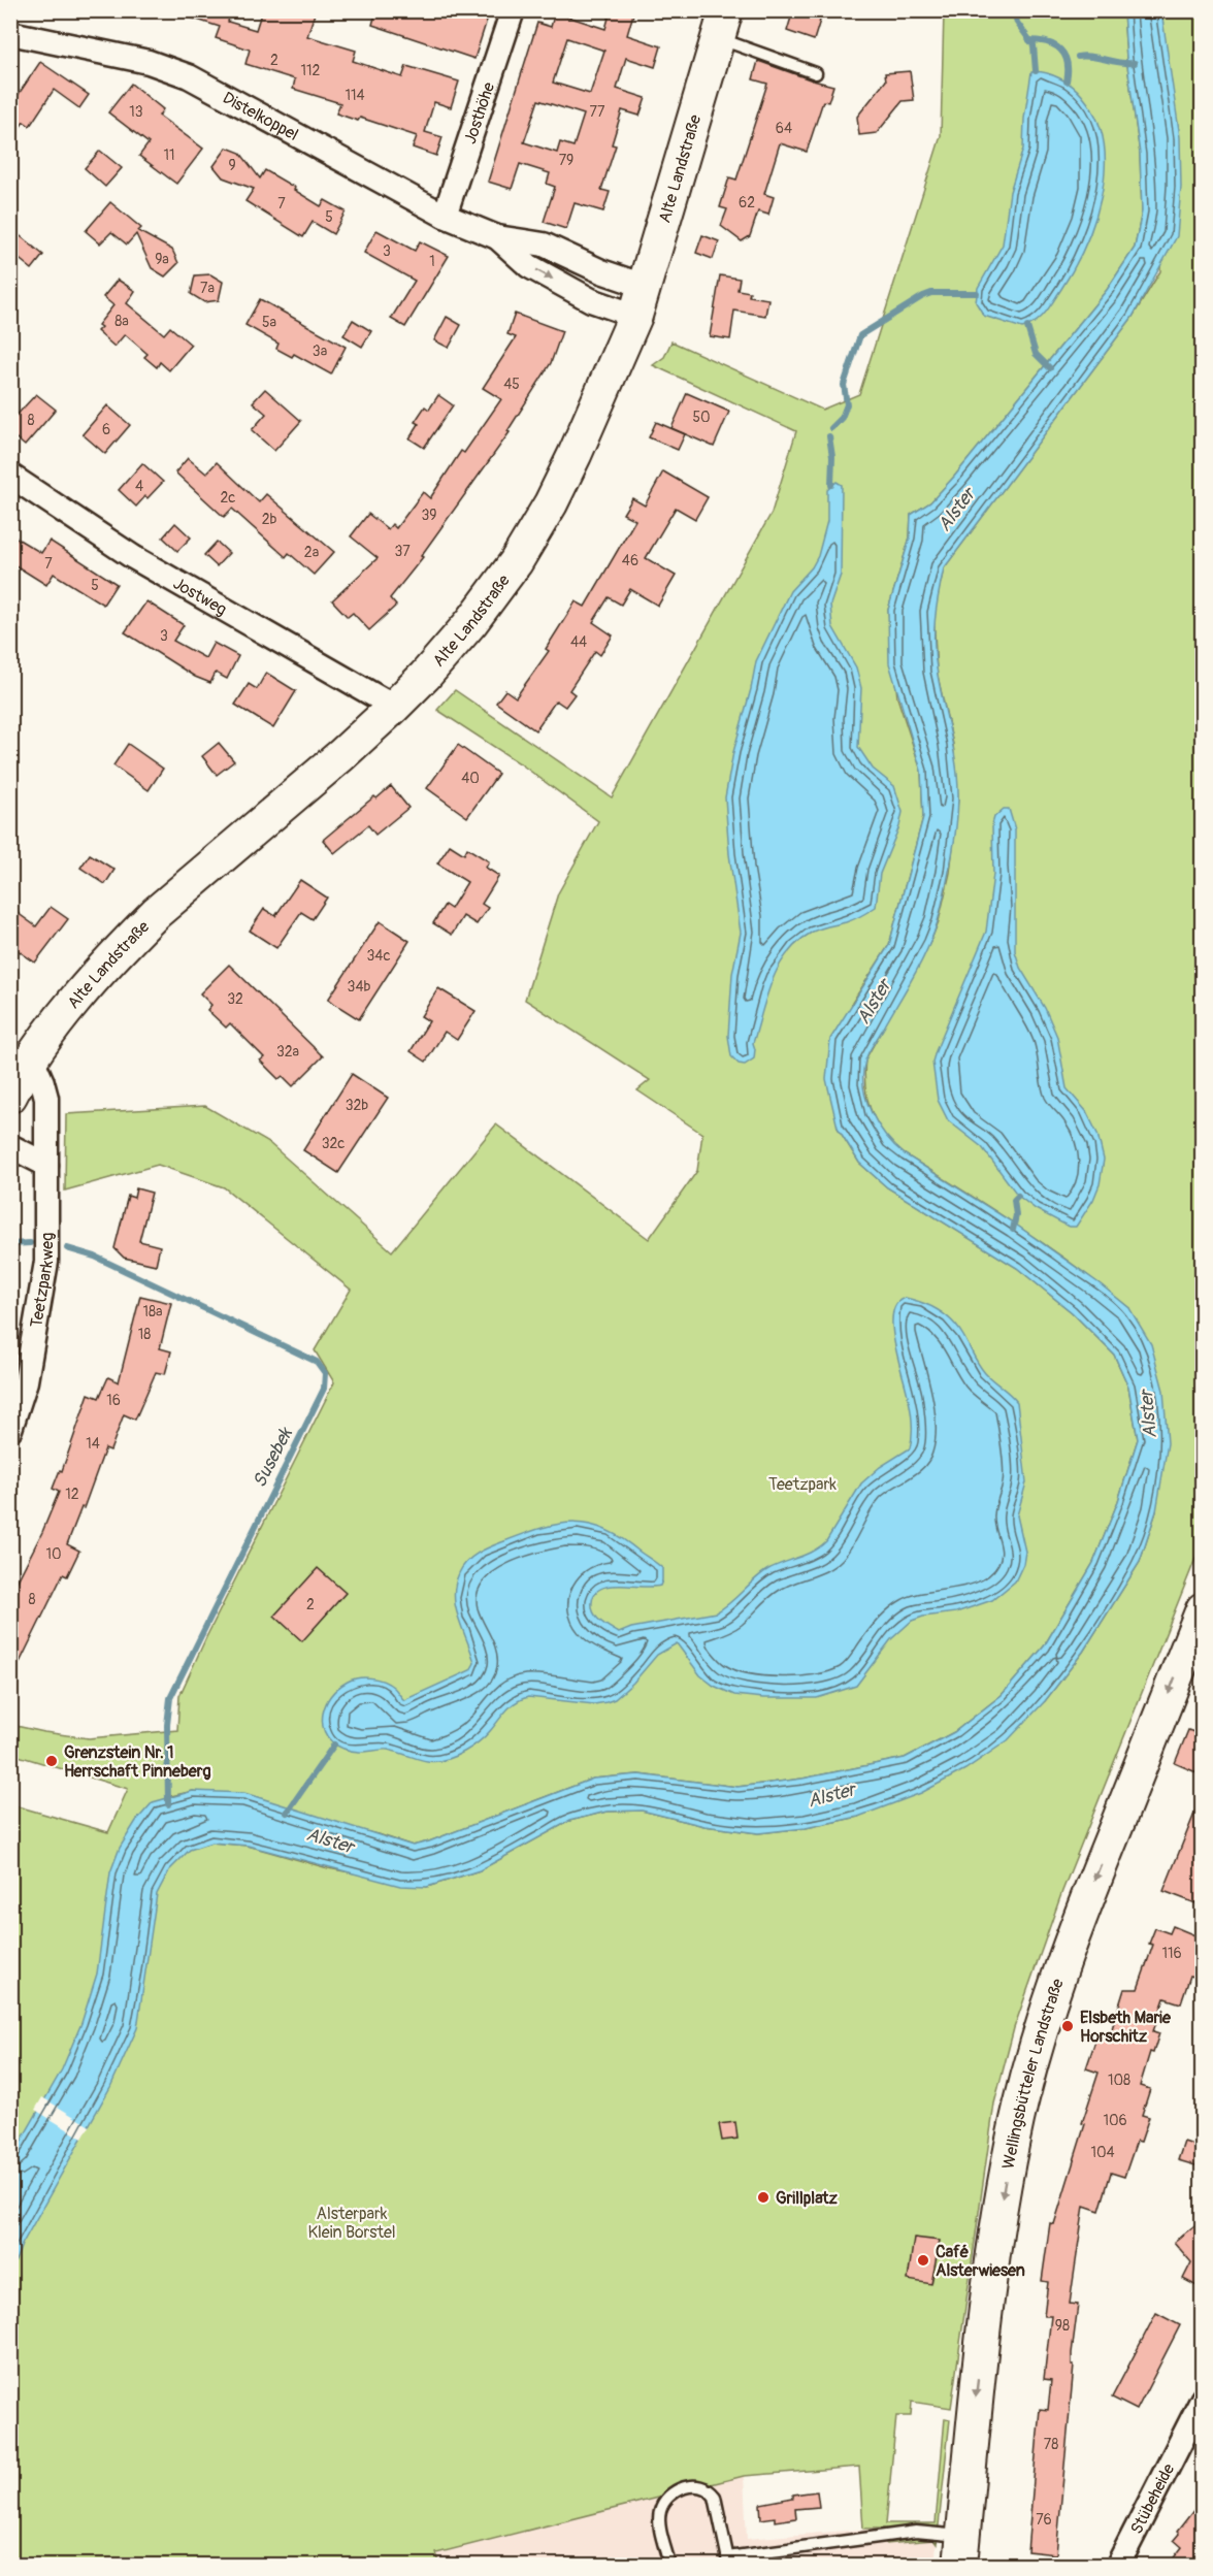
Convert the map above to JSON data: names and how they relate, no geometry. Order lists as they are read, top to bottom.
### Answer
{
  "streets": {
    "main road": ["Alte Landstraße", "Wellingsbütteler Landstraße"],
    "street": [
      "Josthöhe",
      "Distelkoppel",
      "Jostweg",
      "Teetzparkweg",
      "Stübeheide"
    ]
  },
  "crossings": [
    ["Josthöhe", "Distelkoppel"],
    ["Distelkoppel", "Alte Landstraße"],
    ["Alte Landstraße", "Jostweg"],
    ["Alte Landstraße", "Teetzparkweg"]
  ],
  "one_way": ["Wellingsbütteler Landstraße"],
  "water": ["Alster", "Susebek"],
  "parks": ["Teetzpark", "Alsterpark Klein Borstel"],
  "places": [
    "Grenzstein Nr. 1 Herrschaft Pinneberg",
    "Elsbeth Marie Horschitz",
    "Grillplatz",
    "Café Alsterwiesen"
  ],
  "house_numbers": [
    "2",
    "112",
    "114",
    "13",
    "77",
    "64",
    "11",
    "79",
    "9",
    "62",
    "7",
    "5",
    "3",
    "9a",
    "1",
    "7a",
    "8a",
    "5a",
    "3a",
    "45",
    "50",
    "8",
    "6",
    "4",
    "2c",
    "39",
    "2b",
    "37",
    "2a",
    "46",
    "7",
    "5",
    "3",
    "44",
    "40",
    "34c",
    "34b",
    "32",
    "32a",
    "32b",
    "32c",
    "18a",
    "18",
    "16",
    "14",
    "12",
    "10",
    "8",
    "2",
    "116",
    "108",
    "106",
    "104",
    "98",
    "78",
    "76"
  ]
}
